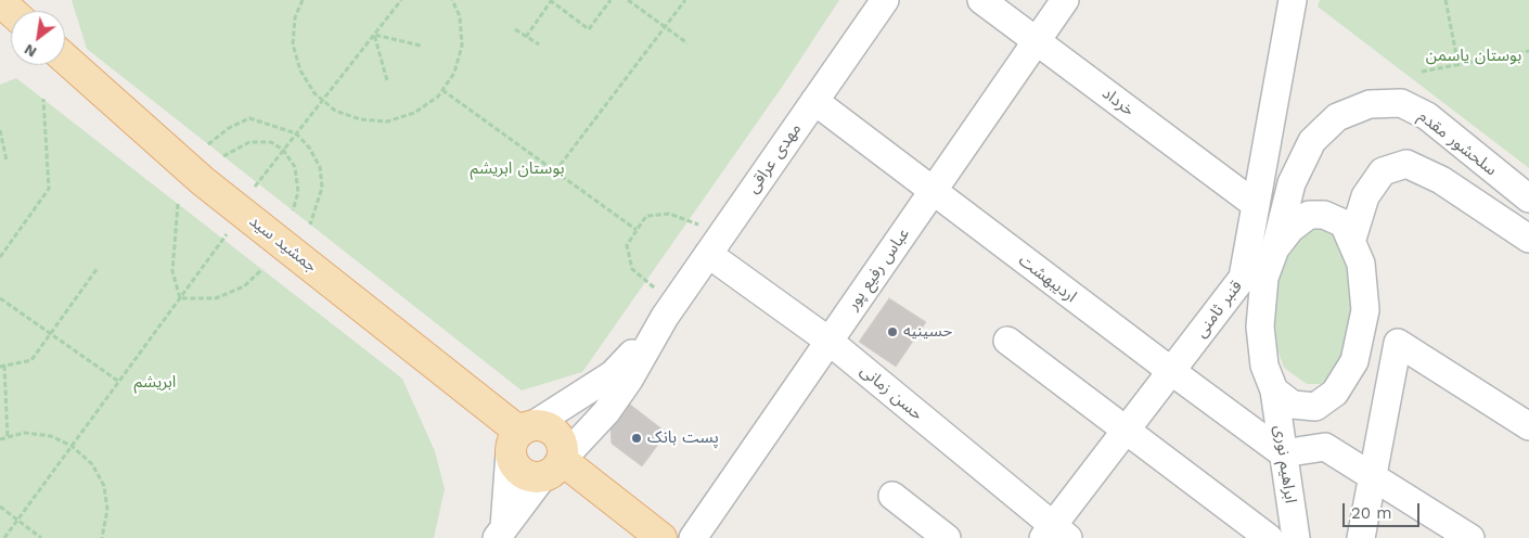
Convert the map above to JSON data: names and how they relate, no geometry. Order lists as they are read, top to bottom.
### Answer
{
  "streets": {
    "main road": ["جمشید سید"],
    "street": [
      "خرداد",
      "سلحشور مقدم",
      "مهدی عراقی",
      "عباس رفیع پور",
      "اردیبهشت",
      "قنبر ثامنی",
      "حسن زمانی",
      "ابراهیم نوری"
    ]
  },
  "crossings": [
    ["خرداد", "عباس رفیع پور"],
    ["خرداد", "قنبر ثامنی"],
    ["سلحشور مقدم", "ابراهیم نوری"],
    ["مهدی عراقی", "اردیبهشت"],
    ["مهدی عراقی", "حسن زمانی"],
    ["عباس رفیع پور", "اردیبهشت"],
    ["عباس رفیع پور", "حسن زمانی"],
    ["اردیبهشت", "قنبر ثامنی"],
    ["اردیبهشت", "ابراهیم نوری"],
    ["قنبر ثامنی", "حسن زمانی"]
  ],
  "parks": ["بوستان یاسمن", "بوستان ابریشم", "ابریشم"],
  "places": ["حسینیه", "پست بانک"],
  "scale_bar": "20 m",
  "north": "bottom left"
}
